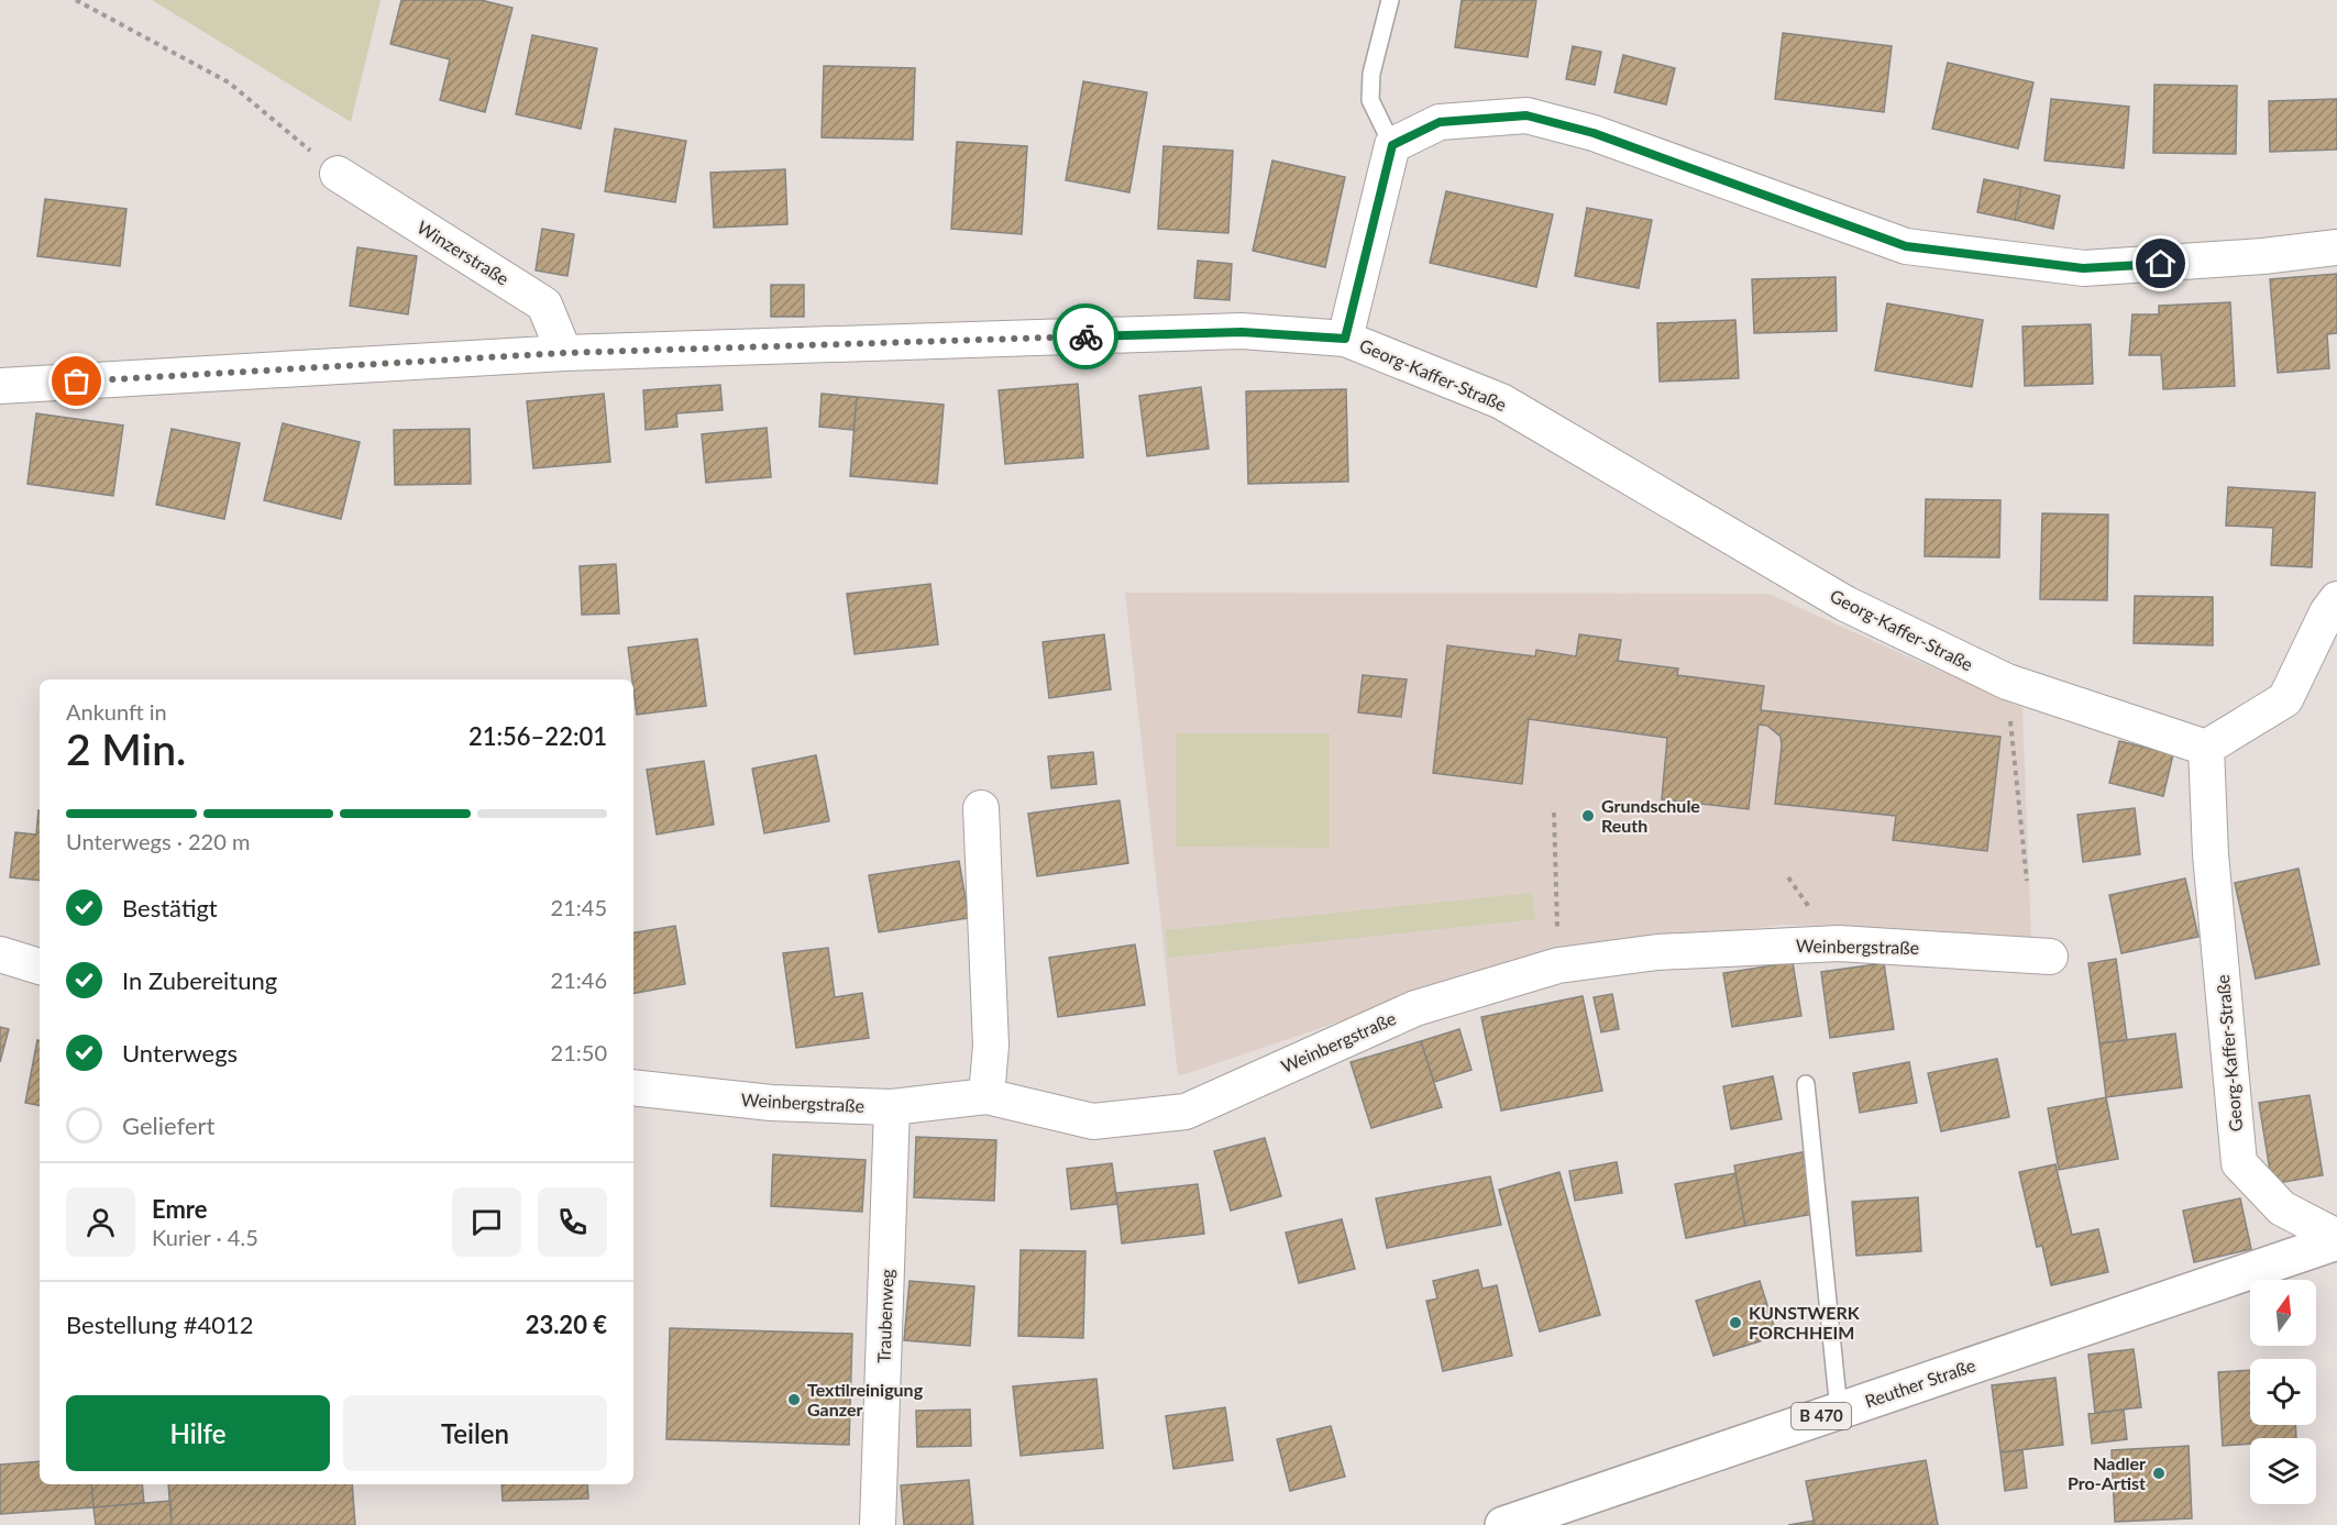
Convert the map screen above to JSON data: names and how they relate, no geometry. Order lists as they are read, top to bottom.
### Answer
{
  "streets": {
    "main road": ["Reuther Straße", "B 470"],
    "street": [
      "Winzerstraße",
      "Georg-Kaffer-Straße",
      "Weinbergstraße",
      "Traubenweg"
    ]
  },
  "crossings": [
    ["Winzerstraße", "Georg-Kaffer-Straße"],
    ["Weinbergstraße", "Traubenweg"]
  ],
  "places": [
    "Grundschule Reuth",
    "KUNSTWERK FORCHHEIM",
    "Textilreinigung Ganzer",
    "Nadler Pro-Artist"
  ],
  "north": "top",
  "page": {
    "heading": ["2 Min.", "Ankunft in", "21:56–22:01"],
    "panel": [
      "Emre",
      "Kurier · 4.5",
      "Bestellung #4012",
      "23.20 €"
    ],
    "bar": "Unterwegs · 220 m",
    "list": [
      ["Bestätigt", "21:45"],
      ["In Zubereitung", "21:46"],
      ["Unterwegs", "21:50"],
      "Geliefert"
    ],
    "buttons": ["Hilfe", "Teilen"]
  }
}
